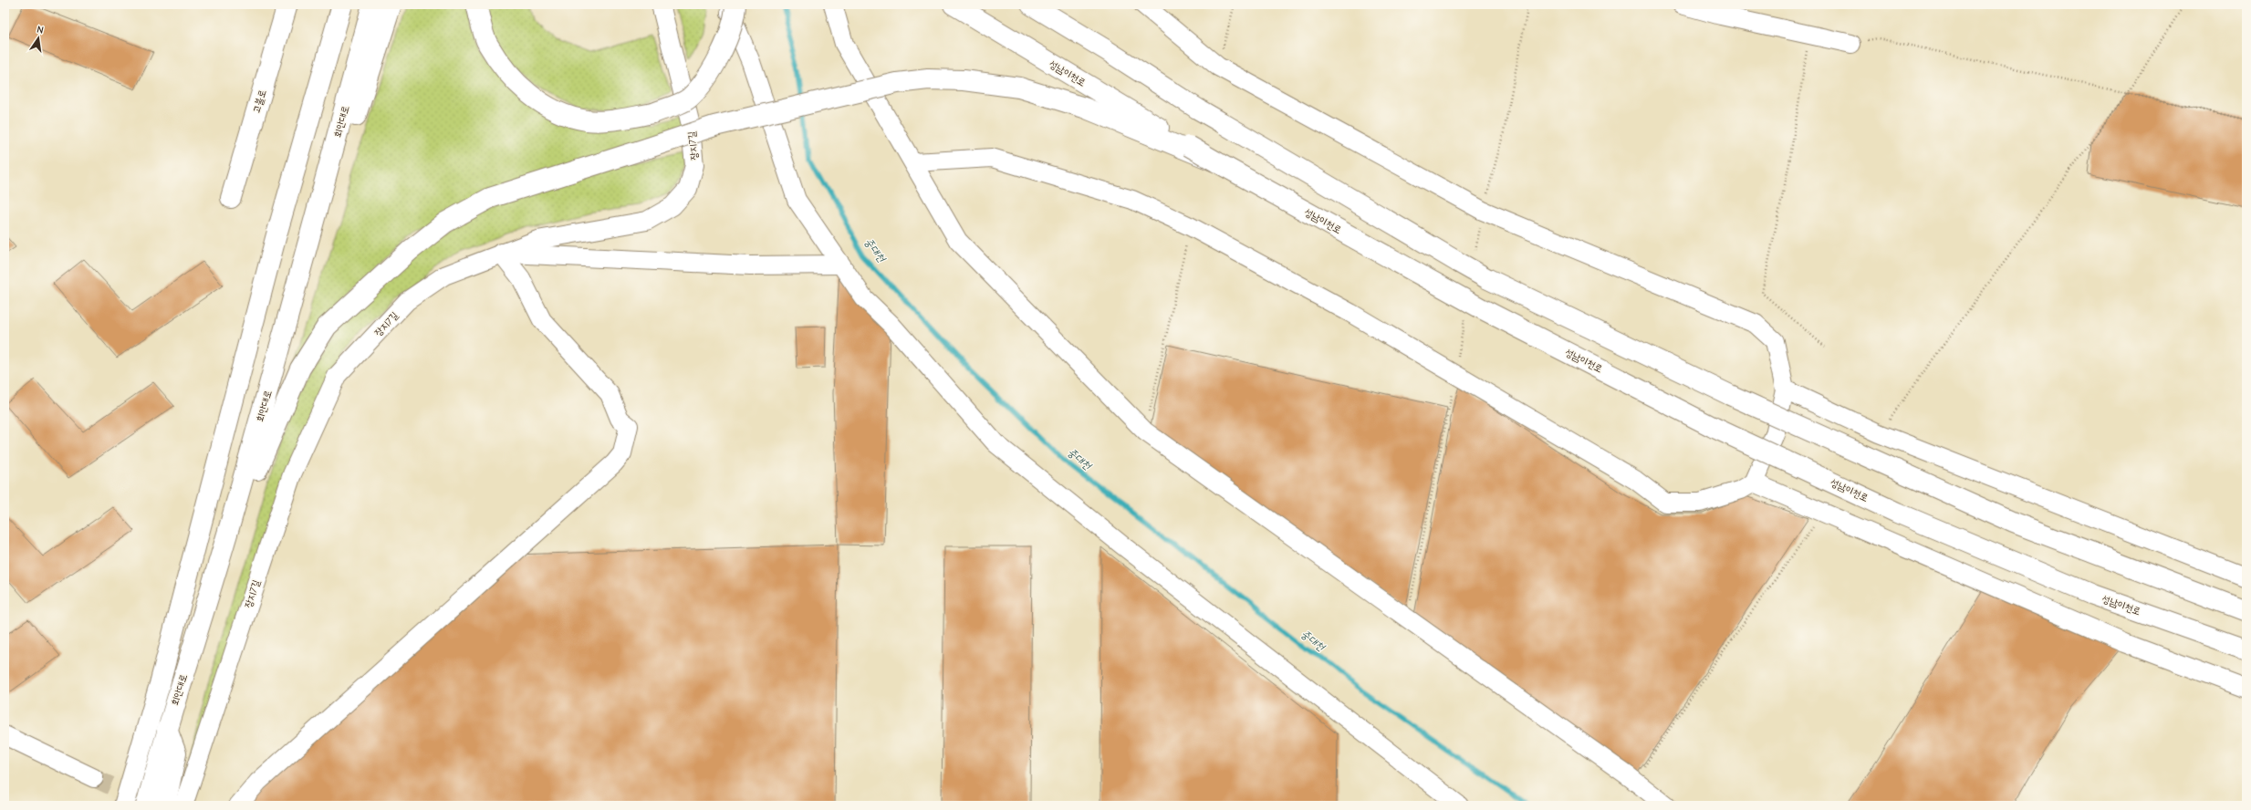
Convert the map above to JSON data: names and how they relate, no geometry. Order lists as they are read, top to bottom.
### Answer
{
  "streets": {
    "main road": ["성남이천로", "고불로", "회안대로"],
    "street": ["장지7길"]
  },
  "water": ["중대천"],
  "north": "top"
}
